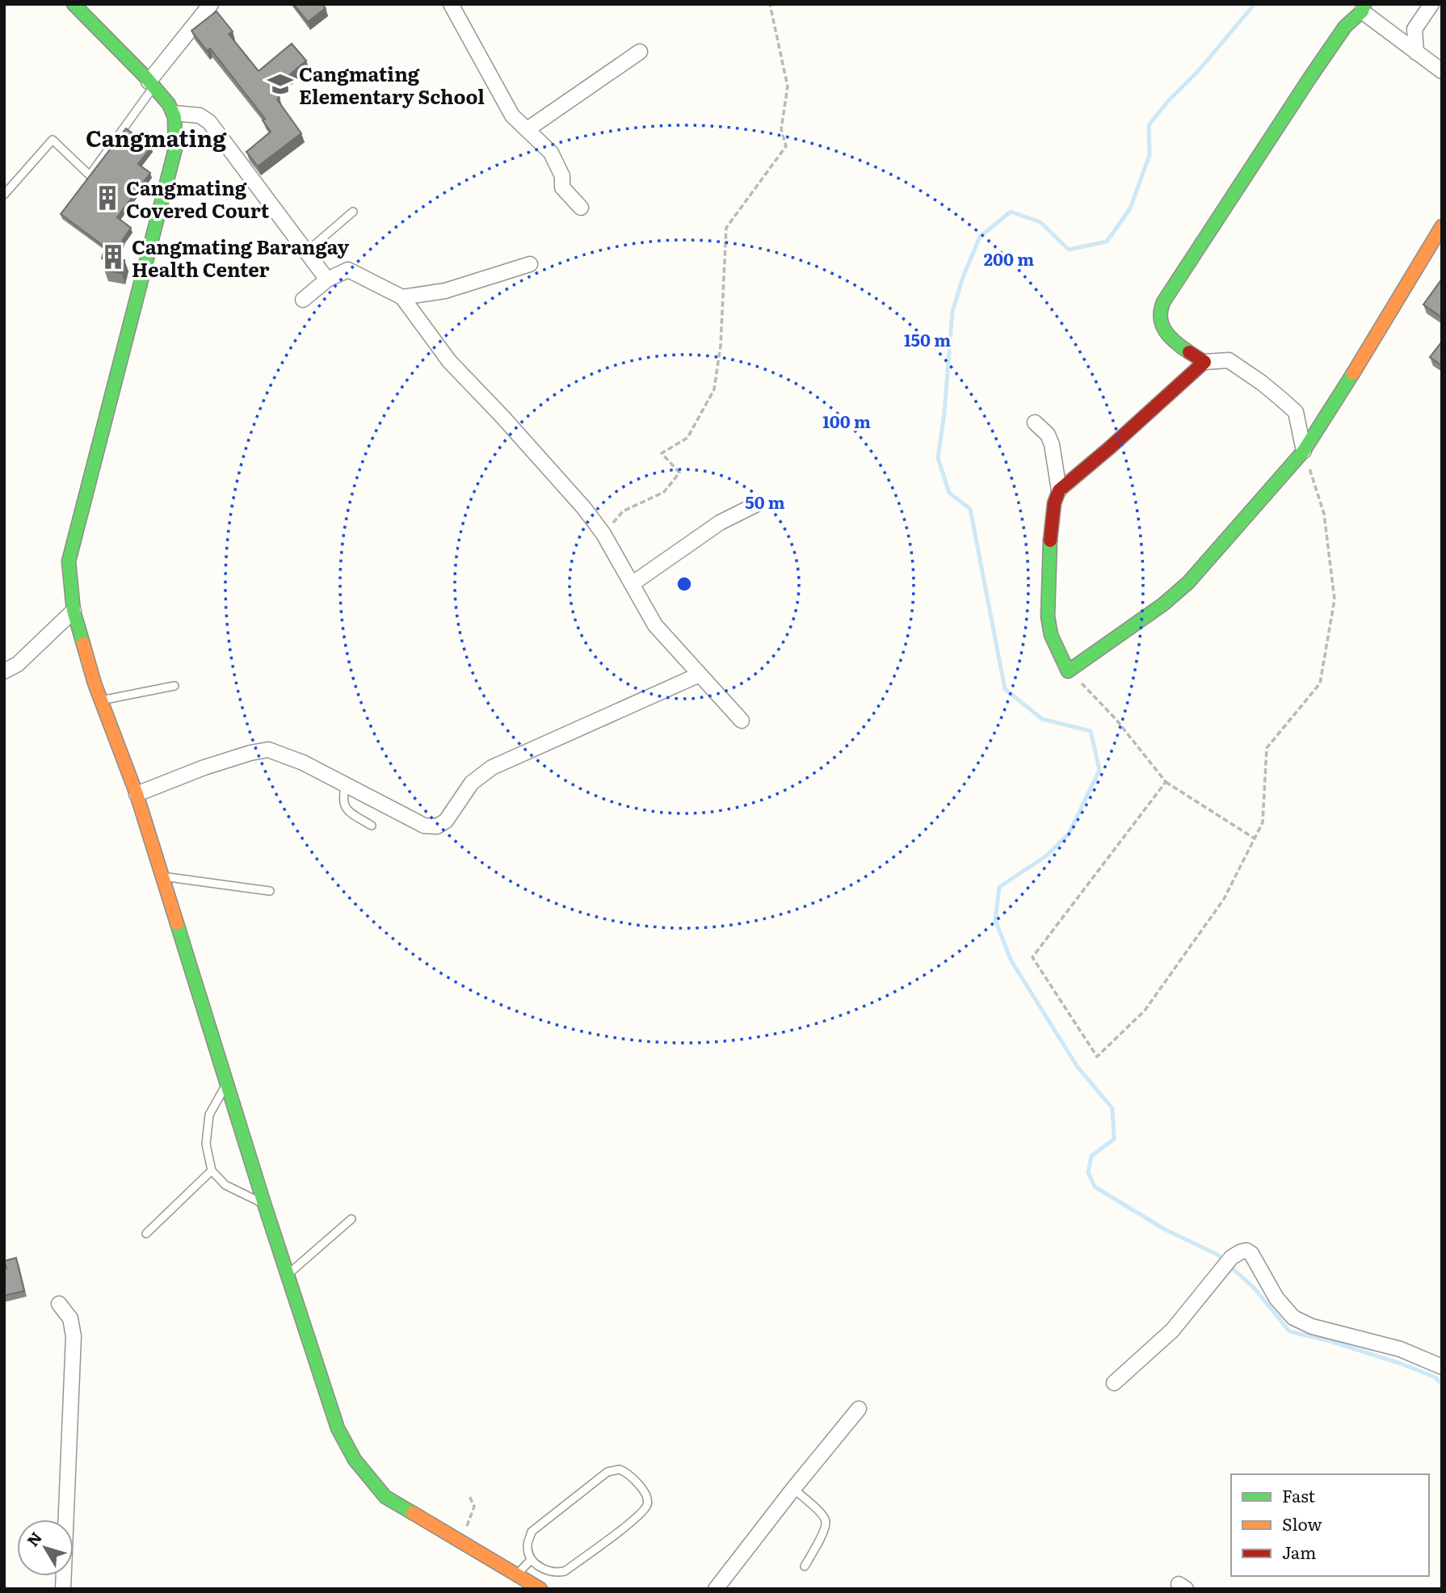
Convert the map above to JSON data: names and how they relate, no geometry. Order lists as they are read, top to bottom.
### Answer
{
  "districts": ["Cangmating"],
  "places": {
    "school or university": ["Cangmating Elementary School"],
    "building": ["Cangmating Covered Court", "Cangmating Barangay Health Center"]
  },
  "legend": ["Fast", "Slow", "Jam"],
  "north": "top left",
  "rings": [
    "200 m",
    "150 m",
    "100 m",
    "50 m"
  ]
}
